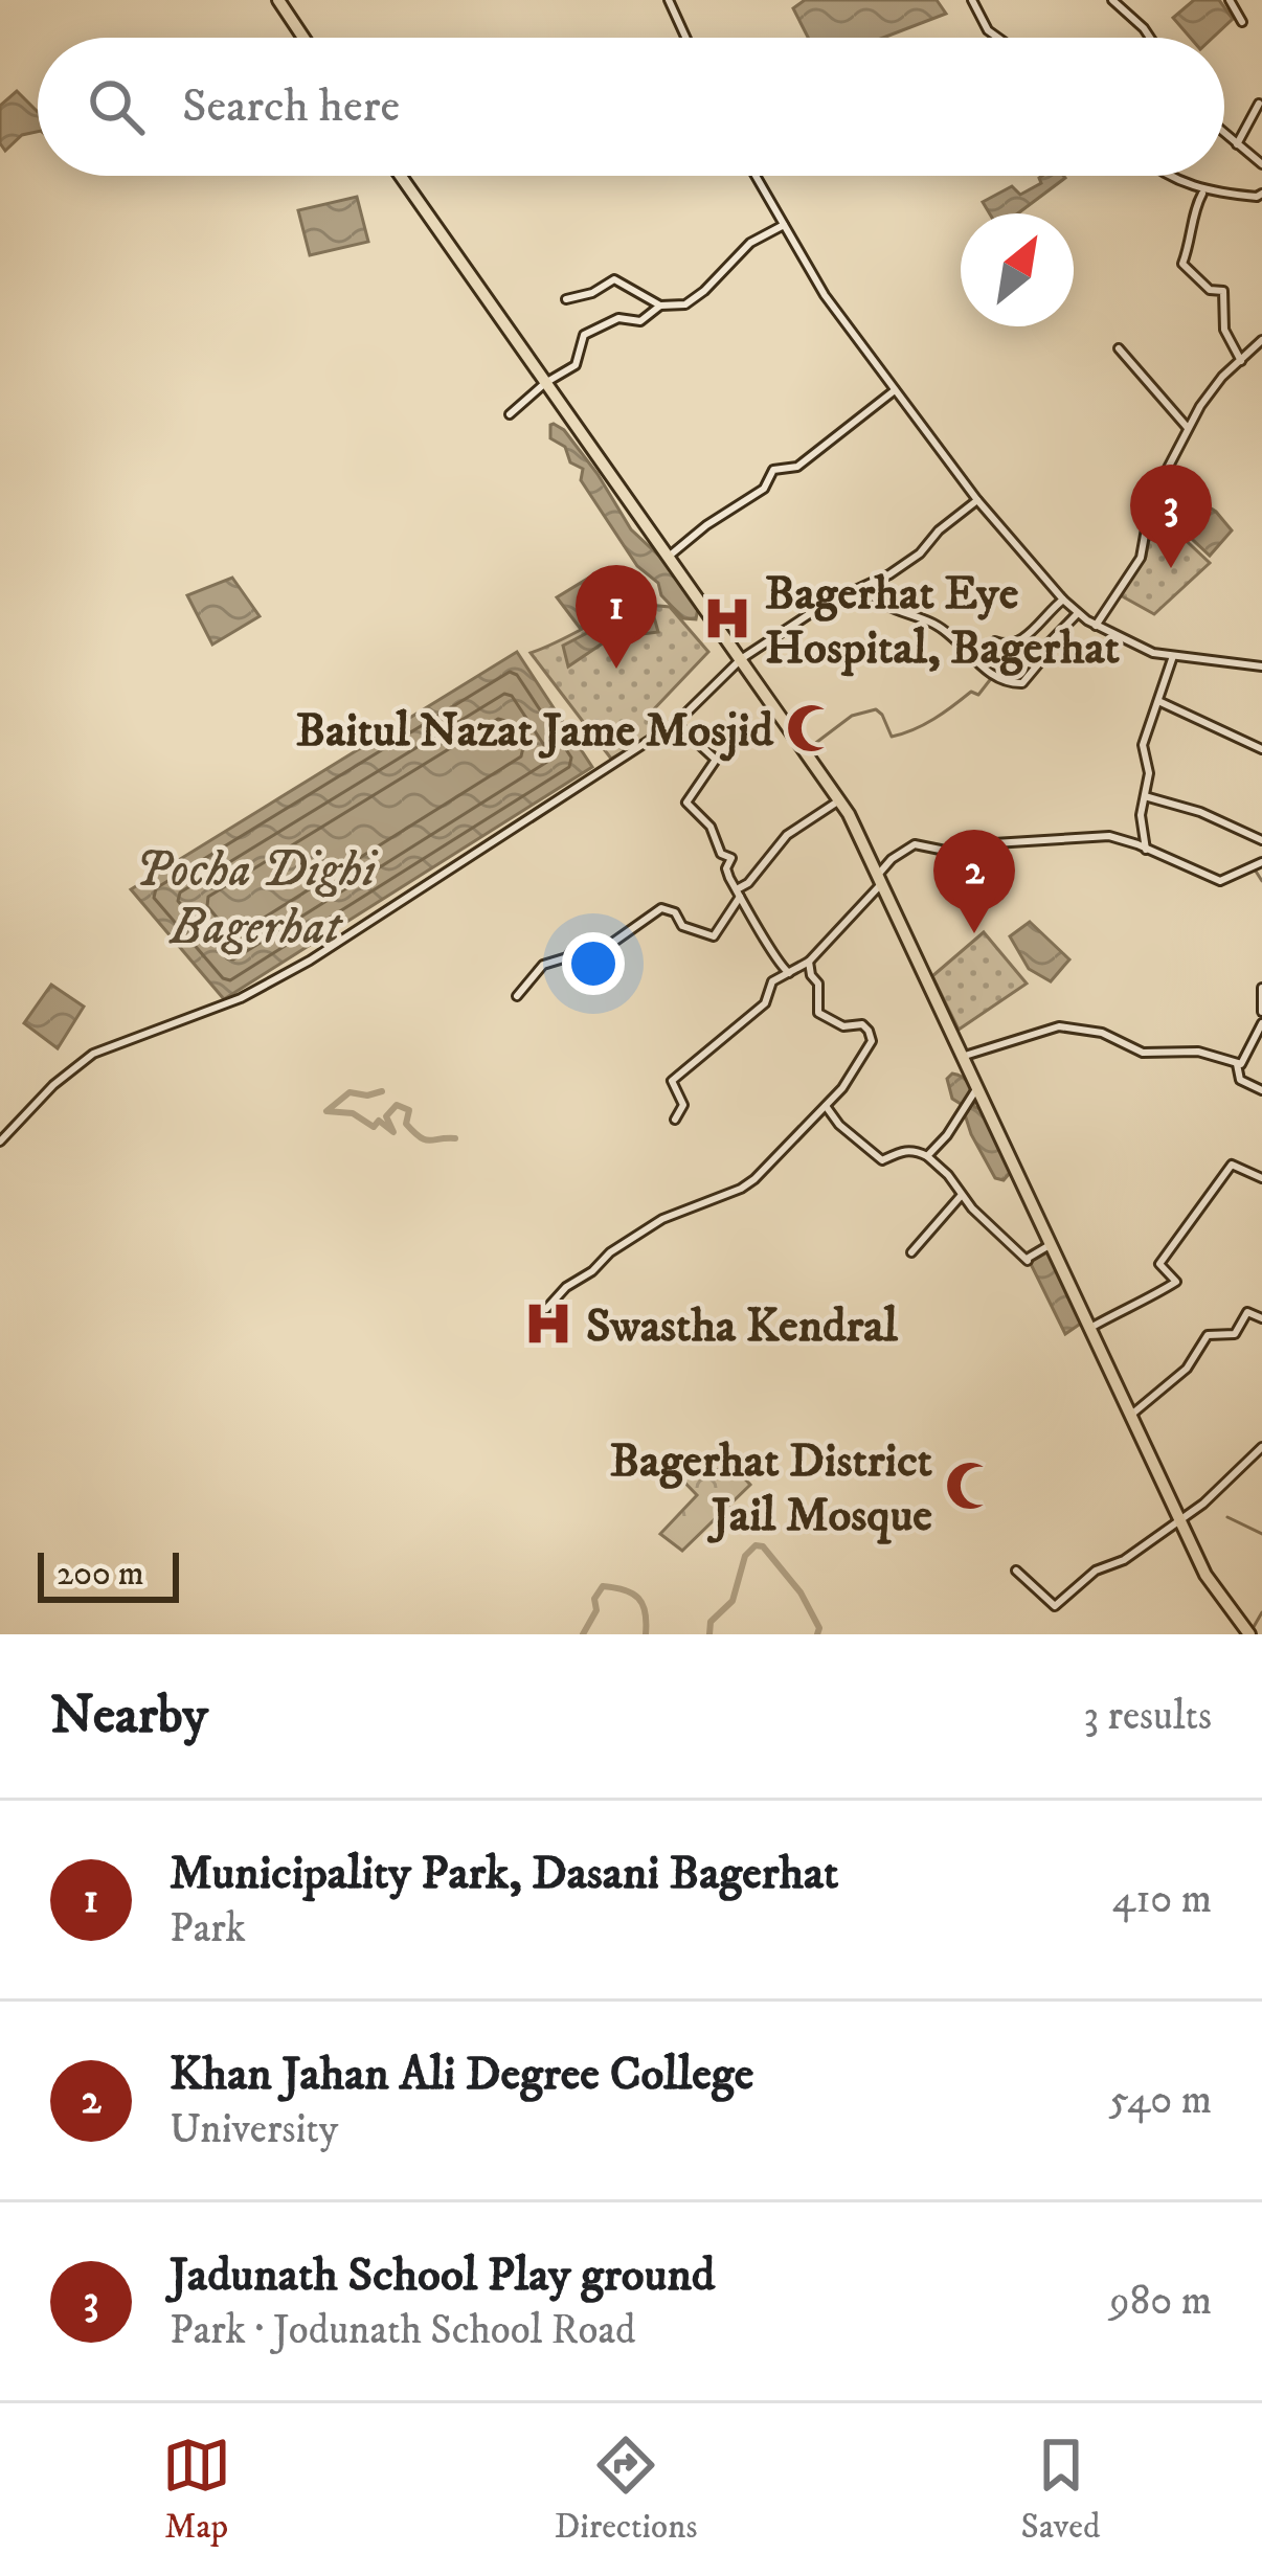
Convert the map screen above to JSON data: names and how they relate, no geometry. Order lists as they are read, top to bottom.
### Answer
{
  "water": ["Pocha Dighi Bagerhat"],
  "places": {
    "hospital": ["Bagerhat Eye Hospital, Bagerhat", "Swastha Kendral"],
    "mosque": ["Baitul Nazat Jame Mosjid", "Bagerhat District Jail Mosque"]
  },
  "scale_bar": "200 m",
  "north": "top right",
  "page": {
    "search": "Search here",
    "pins": ["3", "1", "2"],
    "scale": "200 m",
    "heading": ["Nearby", "3 results"],
    "list": [
      {
        "mark": "1",
        "name": "Municipality Park, Dasani Bagerhat",
        "note": "Park",
        "value": "410 m"
      },
      {
        "mark": "2",
        "name": "Khan Jahan Ali Degree College",
        "note": "University",
        "value": "540 m"
      },
      {
        "mark": "3",
        "name": "Jadunath School Play ground",
        "note": "Park · Jodunath School Road",
        "value": "980 m"
      }
    ],
    "nav": ["Map", "Directions", "Saved"]
  }
}
